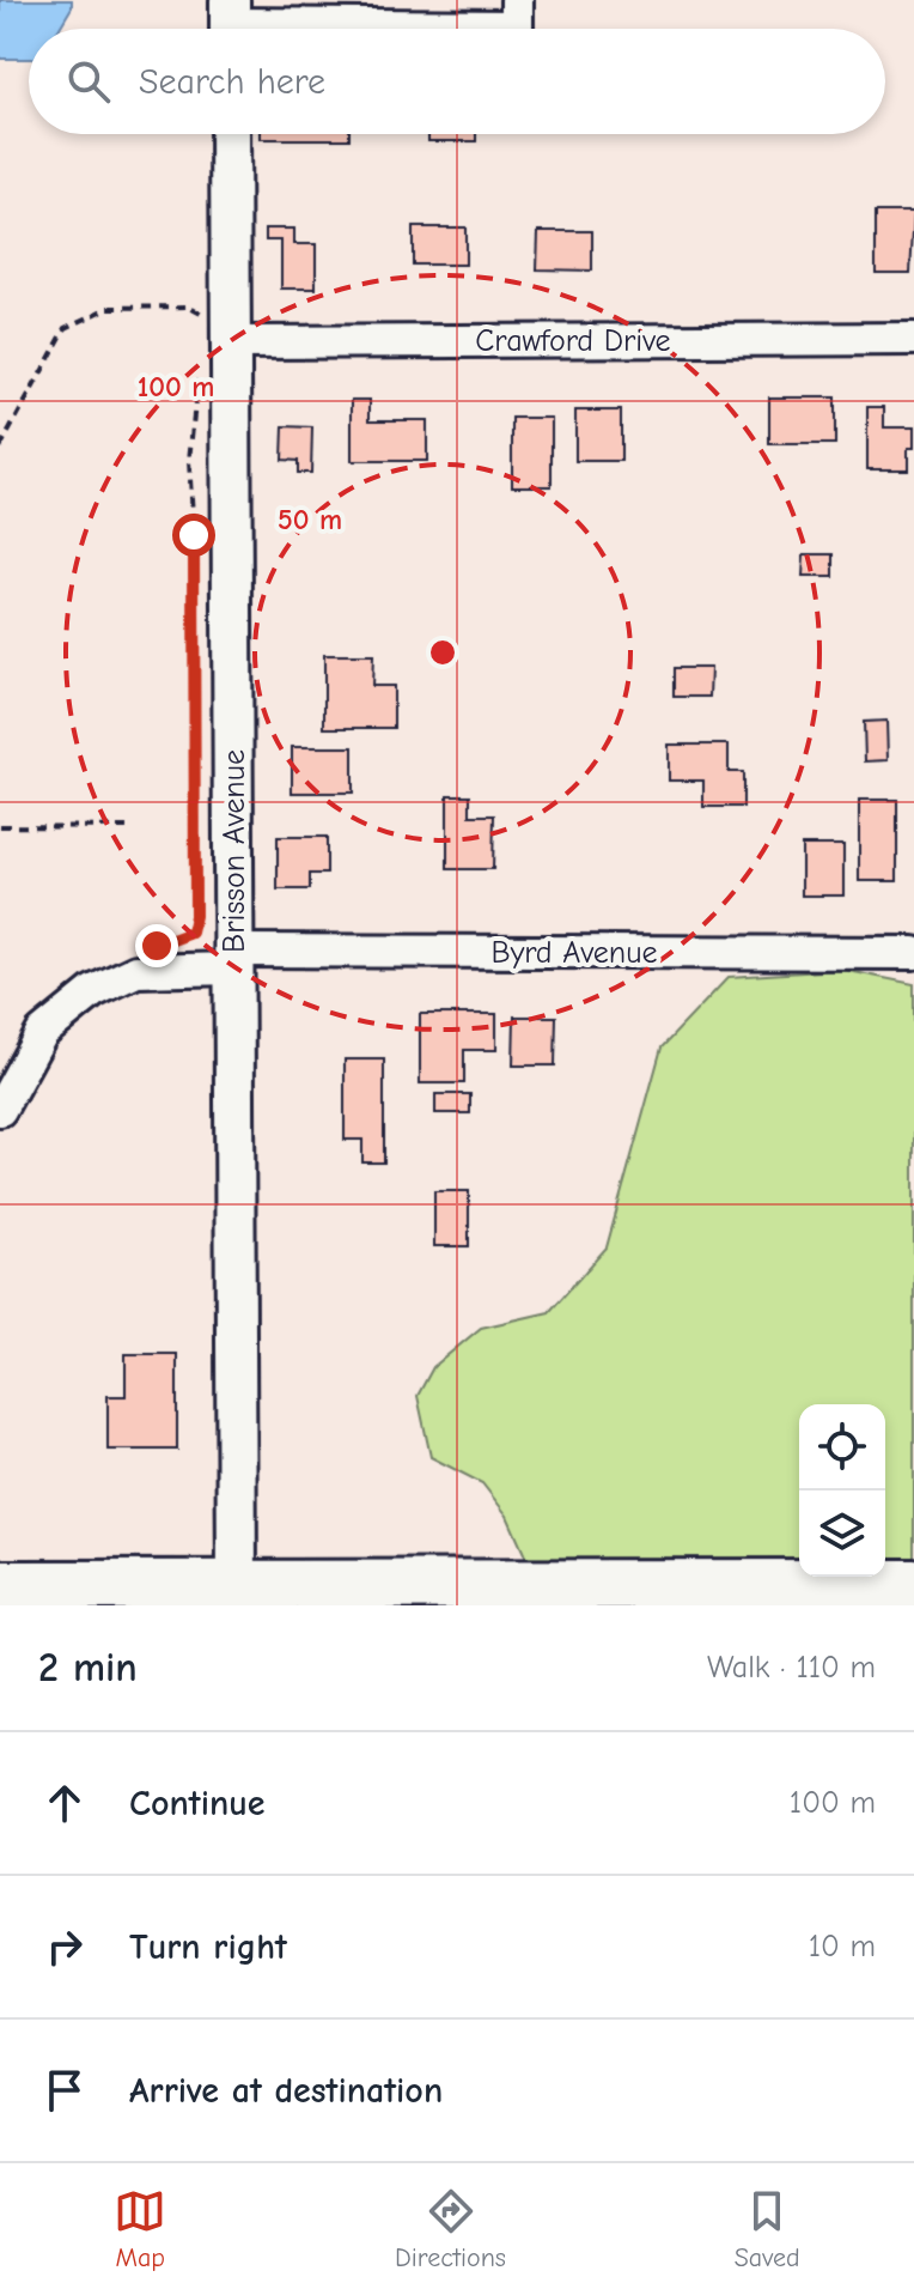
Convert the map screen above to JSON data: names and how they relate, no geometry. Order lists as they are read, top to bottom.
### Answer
{
  "streets": {
    "street": ["Crawford Drive", "Brisson Avenue", "Byrd Avenue"]
  },
  "crossings": [
    ["Crawford Drive", "Brisson Avenue"],
    ["Brisson Avenue", "Byrd Avenue"]
  ],
  "page": {
    "search": "Search here",
    "heading": ["2 min", "Walk · 110 m"],
    "list": [
      ["Continue", "100 m"],
      ["Turn right", "10 m"],
      "Arrive at destination"
    ],
    "nav": ["Map", "Directions", "Saved"]
  },
  "rings": ["100 m", "50 m"]
}
